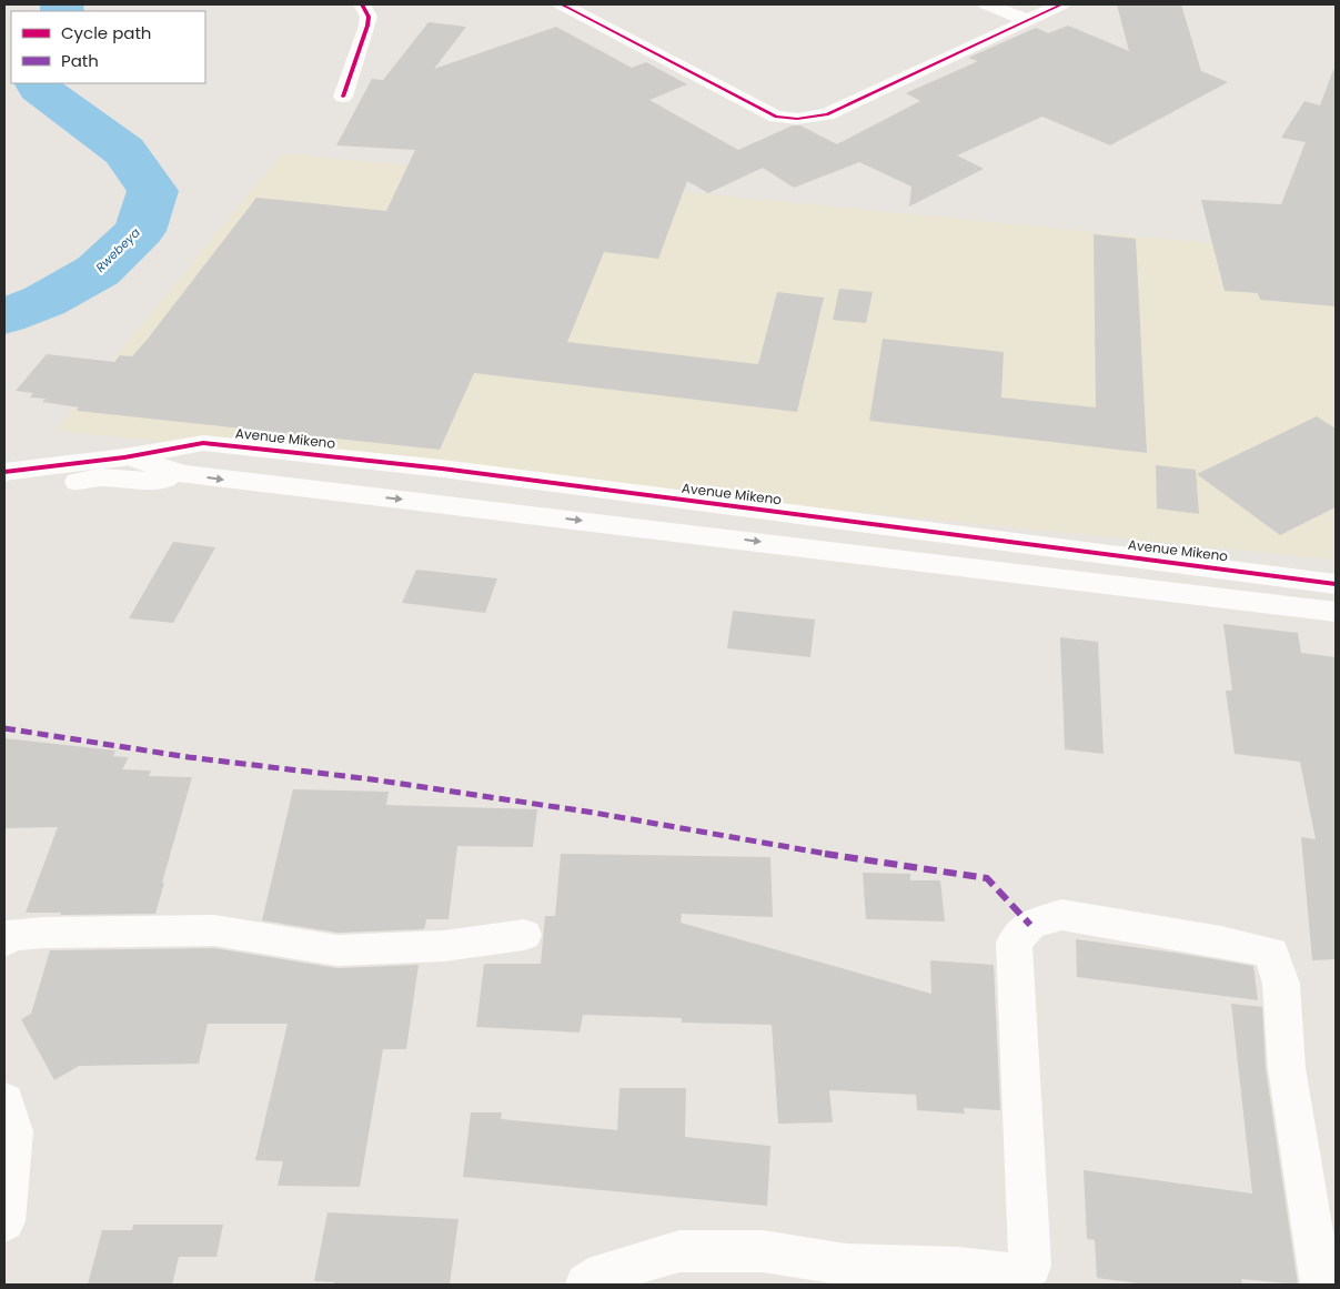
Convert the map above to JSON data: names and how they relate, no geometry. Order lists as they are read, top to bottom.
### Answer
{
  "streets": {
    "street": ["Avenue Mikeno"]
  },
  "water": ["Rwebeya"],
  "legend": ["Cycle path", "Path"]
}
